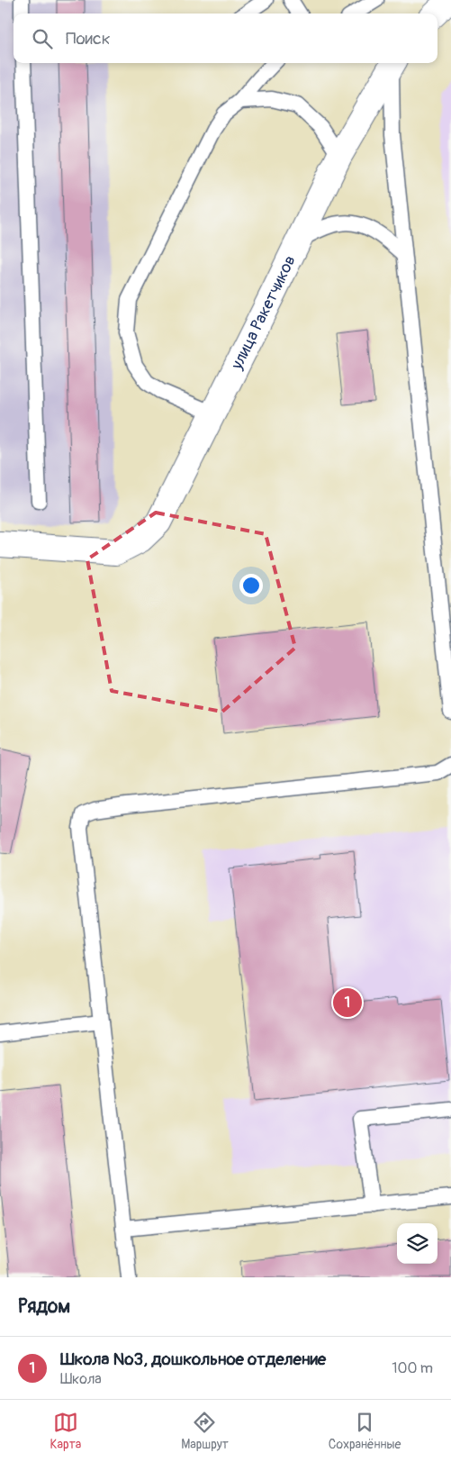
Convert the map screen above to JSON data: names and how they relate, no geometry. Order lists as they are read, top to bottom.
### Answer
{
  "streets": {
    "street": ["улица Ракетчиков"]
  },
  "page": {
    "search": "Поиск",
    "pins": "1",
    "heading": "Рядом",
    "list": [
      {
        "mark": "1",
        "name": "Школа №3, дошкольное отделение",
        "note": "Школа",
        "value": "100 m"
      }
    ],
    "nav": ["Карта", "Маршрут", "Сохранённые"]
  }
}
